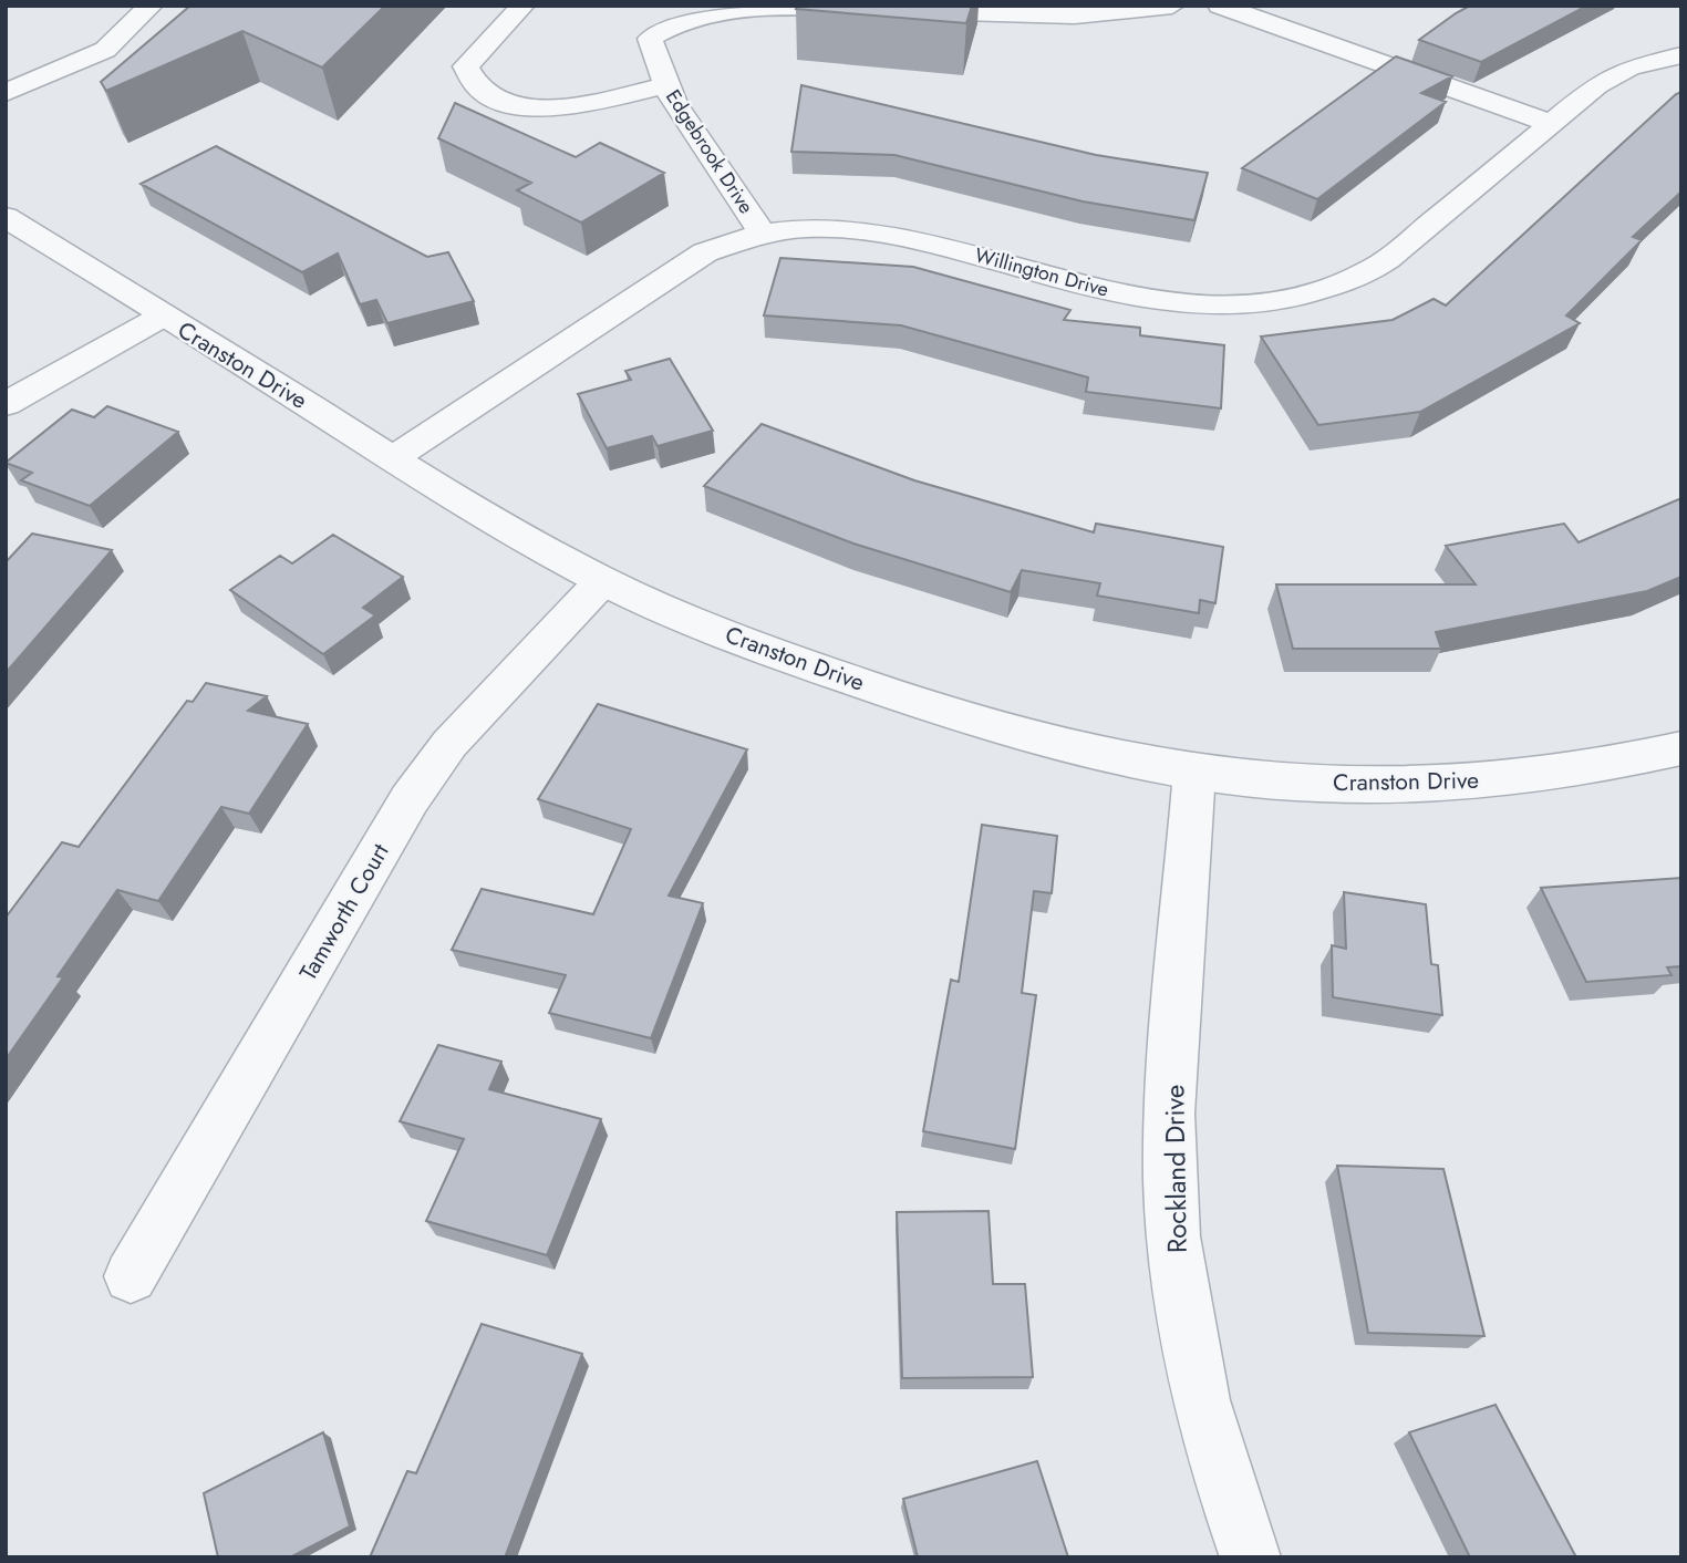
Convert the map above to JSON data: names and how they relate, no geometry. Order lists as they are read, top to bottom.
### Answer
{
  "streets": {
    "street": [
      "Edgebrook Drive",
      "Willington Drive",
      "Cranston Drive",
      "Tamworth Court",
      "Rockland Drive"
    ]
  },
  "crossings": [
    ["Edgebrook Drive", "Willington Drive"],
    ["Willington Drive", "Cranston Drive"],
    ["Cranston Drive", "Tamworth Court"],
    ["Cranston Drive", "Rockland Drive"]
  ]
}
